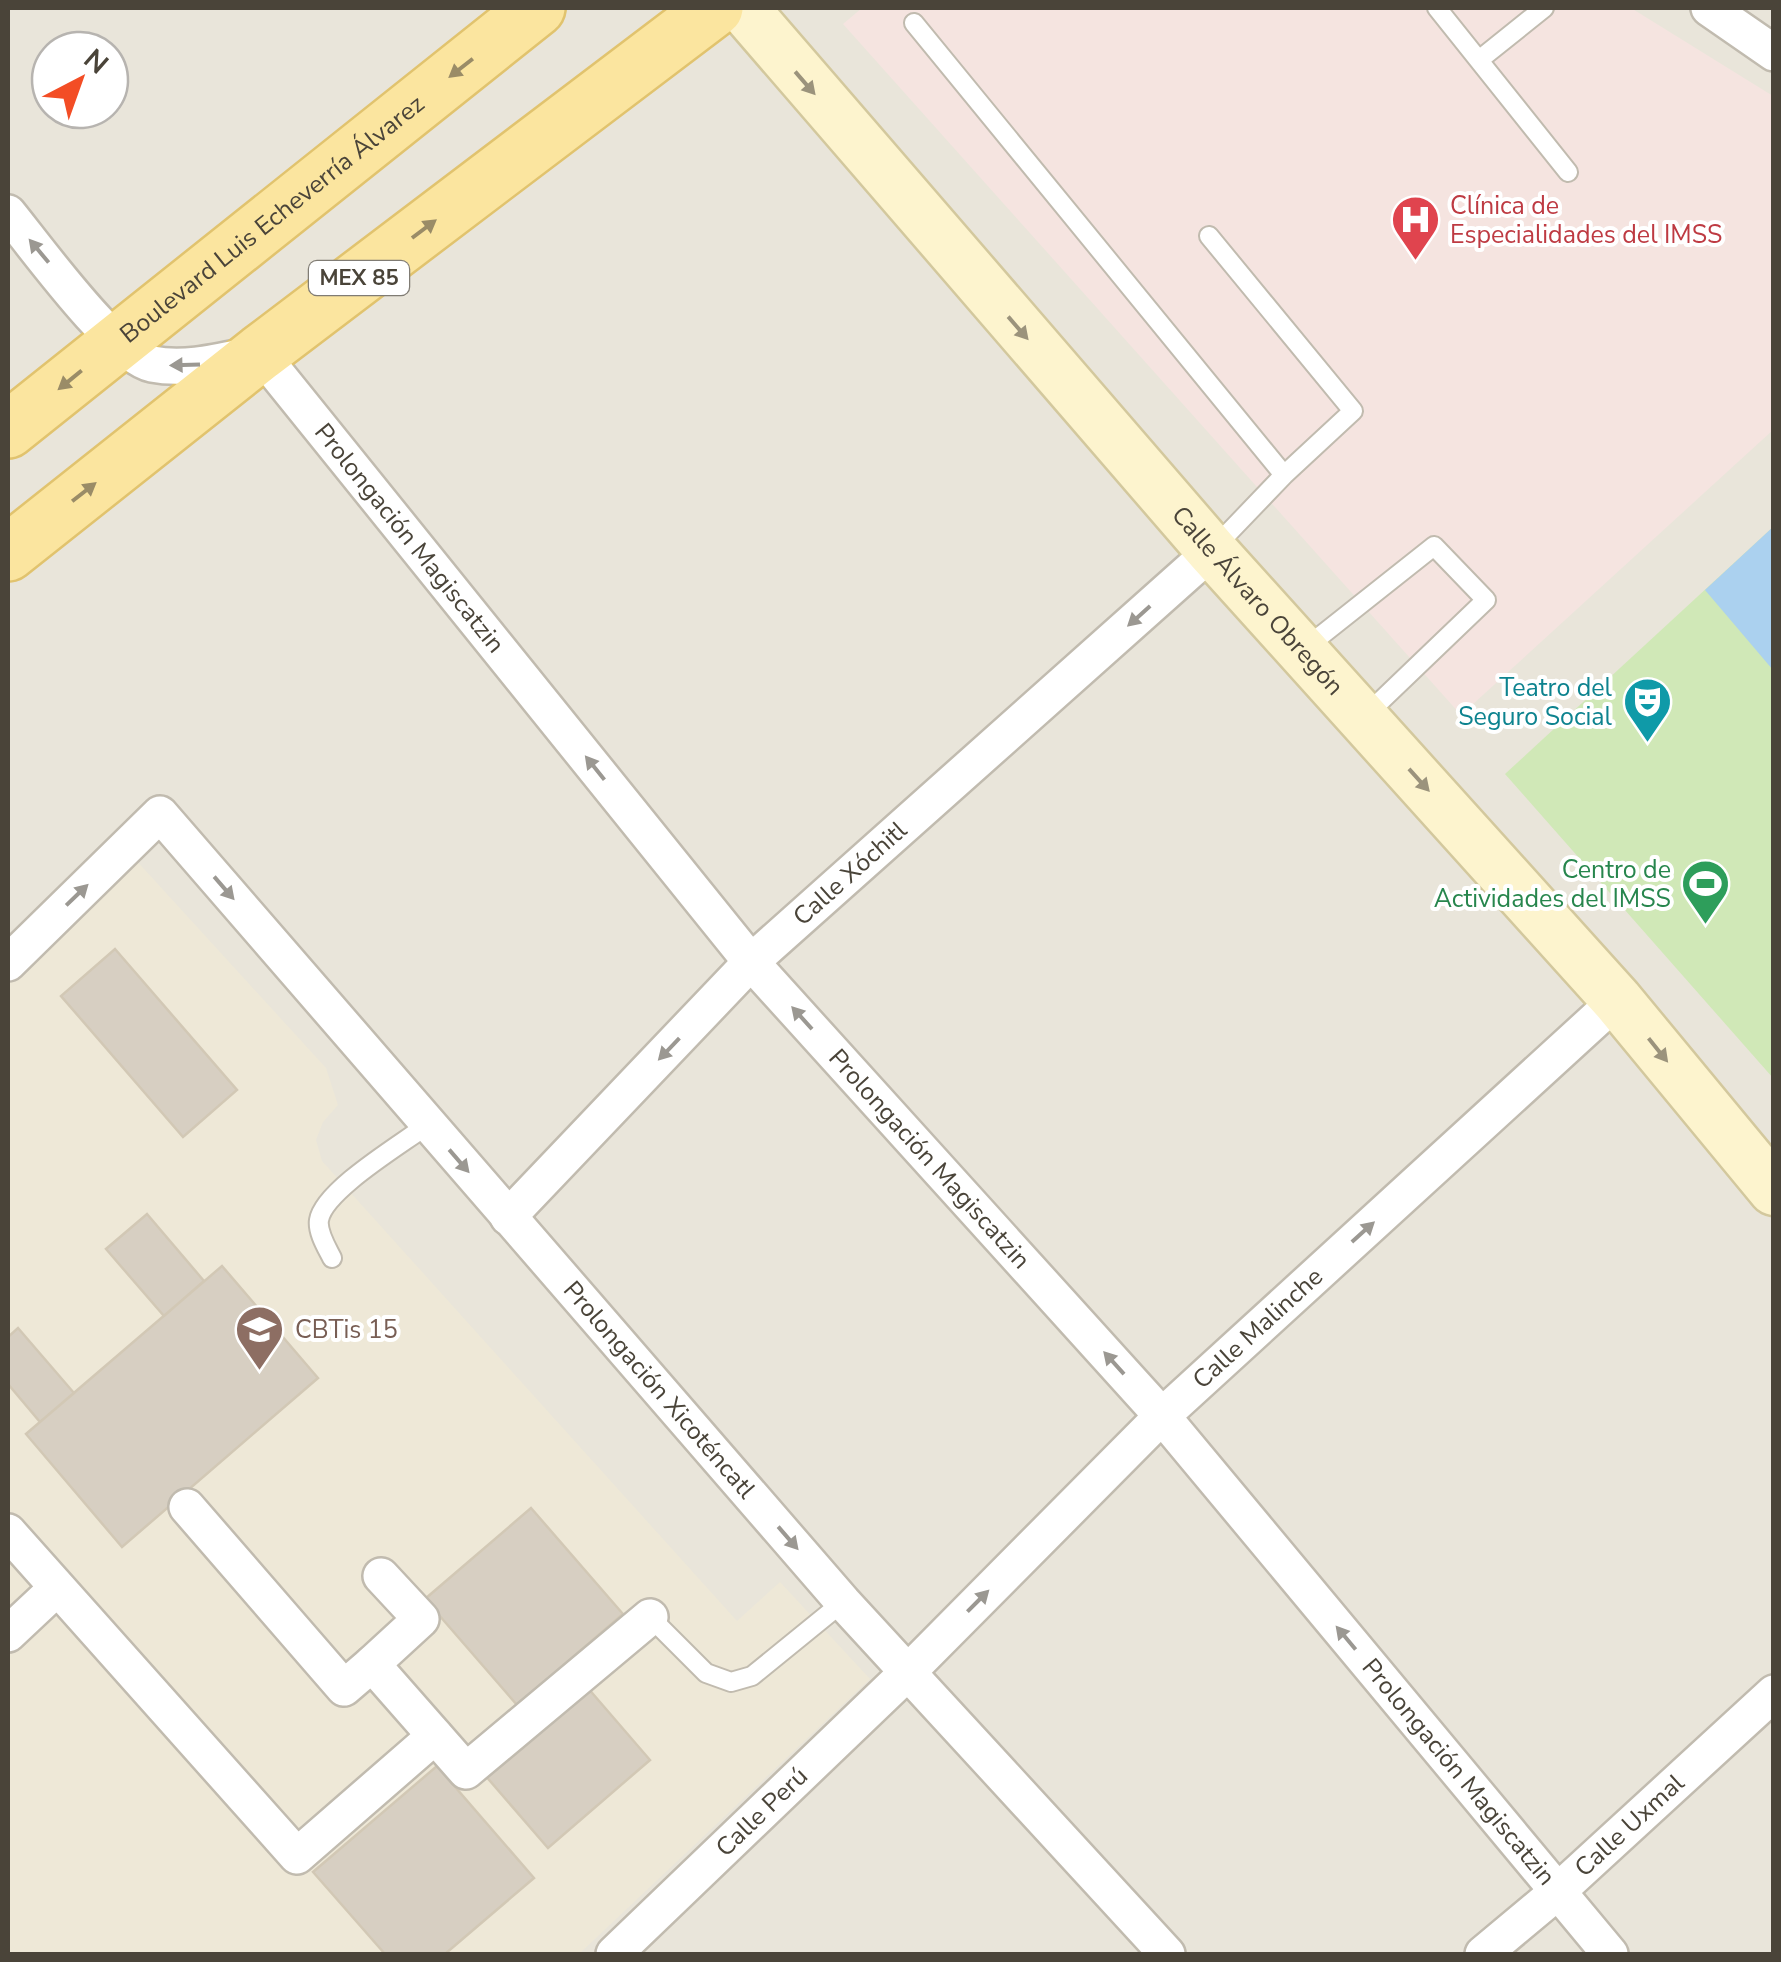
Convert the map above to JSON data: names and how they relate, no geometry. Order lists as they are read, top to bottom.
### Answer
{
  "streets": {
    "main road": ["Boulevard Luis Echeverría Álvarez", "MEX 85"],
    "street": [
      "Prolongación Magiscatzin",
      "Calle Álvaro Obregón",
      "Calle Xóchitl",
      "Calle Malinche",
      "Prolongación Xicoténcatl",
      "Calle Perú",
      "Calle Uxmal"
    ]
  },
  "crossings": [
    ["MEX 85", "Prolongación Magiscatzin"],
    ["Prolongación Magiscatzin", "Calle Xóchitl"],
    ["Prolongación Magiscatzin", "Calle Malinche"],
    ["Prolongación Magiscatzin", "Calle Uxmal"],
    ["Calle Álvaro Obregón", "Calle Xóchitl"],
    ["Calle Álvaro Obregón", "Calle Malinche"],
    ["Calle Xóchitl", "Prolongación Xicoténcatl"],
    ["Calle Malinche", "Prolongación Xicoténcatl"],
    ["Calle Malinche", "Calle Perú"],
    ["Prolongación Xicoténcatl", "Calle Perú"]
  ],
  "one_way": [
    "Prolongación Magiscatzin",
    "Calle Álvaro Obregón",
    "Calle Xóchitl",
    "Calle Malinche",
    "Prolongación Xicoténcatl"
  ],
  "places": {
    "hospital": ["Clínica de Especialidades del IMSS"],
    "theatre": ["Teatro del Seguro Social"],
    "sports": ["Centro de Actividades del IMSS"],
    "school or university": ["CBTis 15"]
  },
  "north": "top right"
}
